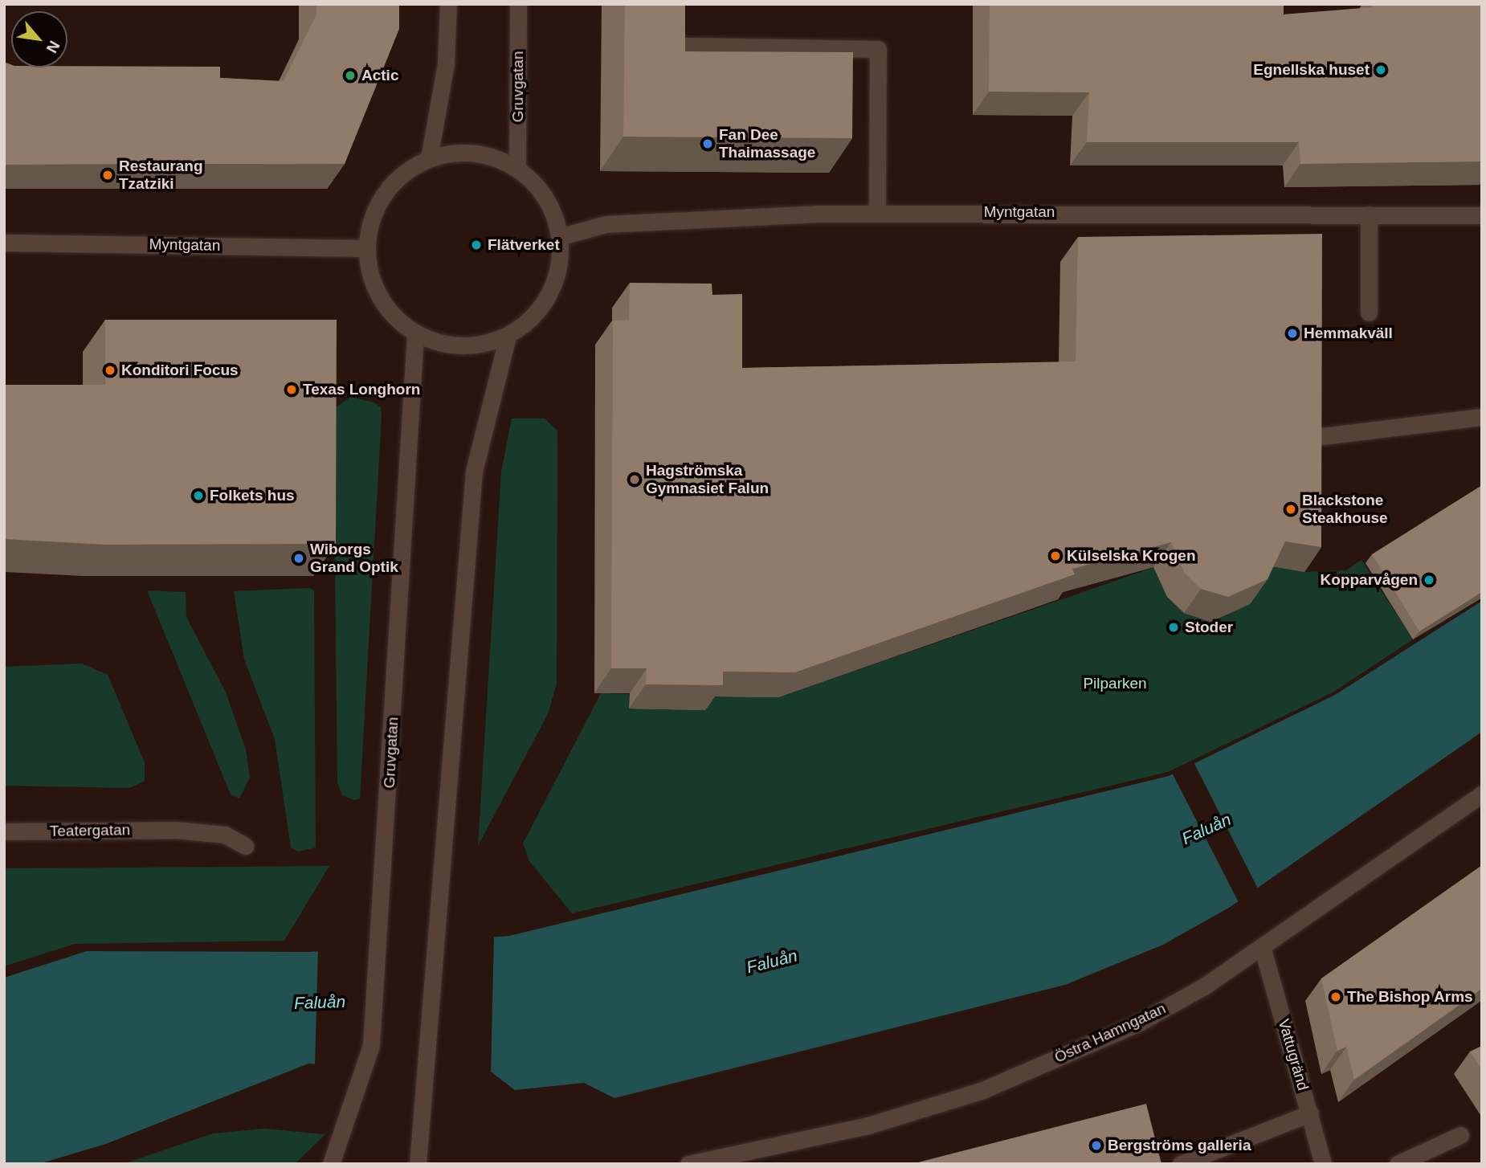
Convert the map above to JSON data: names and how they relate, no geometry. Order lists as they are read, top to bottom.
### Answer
{
  "streets": {
    "main road": [
      "Gruvgatan",
      "Myntgatan",
      "Teatergatan",
      "Östra Hamngatan",
      "Vattugränd"
    ]
  },
  "crossings": [
    ["Gruvgatan", "Myntgatan"],
    ["Östra Hamngatan", "Vattugränd"]
  ],
  "water": ["Faluån"],
  "parks": ["Pilparken"],
  "places": [
    "Egnellska huset",
    "Actic",
    "Fan Dee Thaimassage",
    "Restaurang Tzatziki",
    "Flätverket",
    "Hemmakväll",
    "Konditori Focus",
    "Texas Longhorn",
    "Hagströmska Gymnasiet Falun",
    "Folkets hus",
    "Blackstone Steakhouse",
    "Külselska Krogen",
    "Wiborgs Grand Optik",
    "Kopparvågen",
    "Stoder",
    "The Bishop Arms",
    "Bergströms galleria"
  ],
  "north": "bottom right"
}
